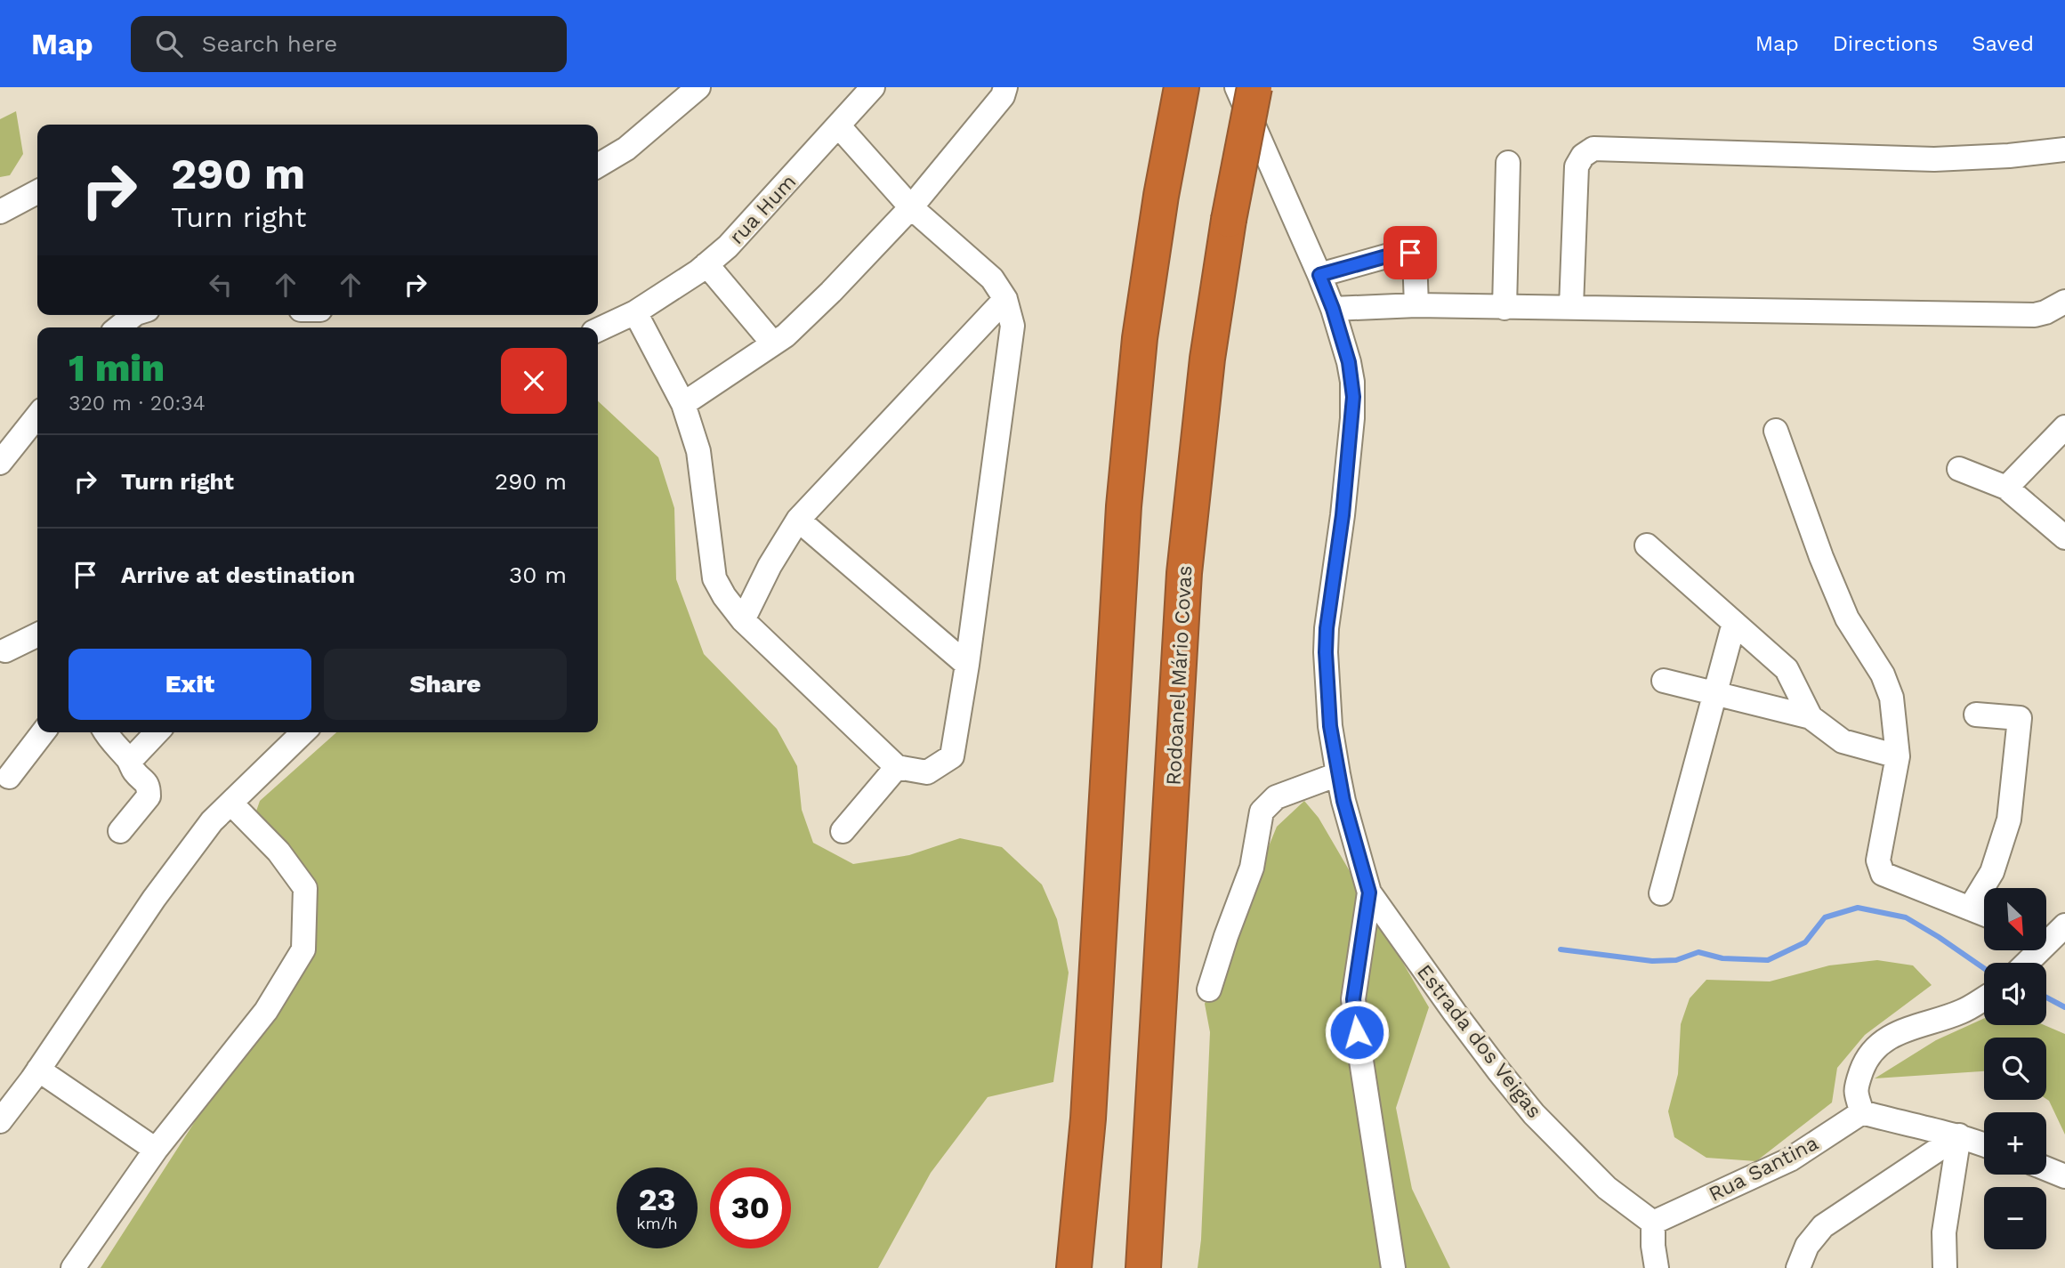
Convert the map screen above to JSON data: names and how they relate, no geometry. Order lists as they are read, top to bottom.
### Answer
{
  "streets": {
    "highway": ["Rodoanel Mário Covas"],
    "street": ["rua Hum", "Estrada dos Veigas", "Rua Santina"]
  },
  "crossings": [
    ["Estrada dos Veigas", "Rua Santina"]
  ],
  "north": "bottom right",
  "page": {
    "header": "Map",
    "search": "Search here",
    "nav": ["Map", "Directions", "Saved"],
    "turn": ["290 m", "Turn right"],
    "heading": ["1 min", "320 m · 20:34"],
    "list": [
      {
        "name": "Turn right",
        "value": "290 m"
      },
      {
        "name": "Arrive at destination",
        "value": "30 m"
      }
    ],
    "buttons": ["Exit", "Share"],
    "map_buttons": ["+", "−"],
    "speed": "23 km/h",
    "limit": "30"
  }
}
